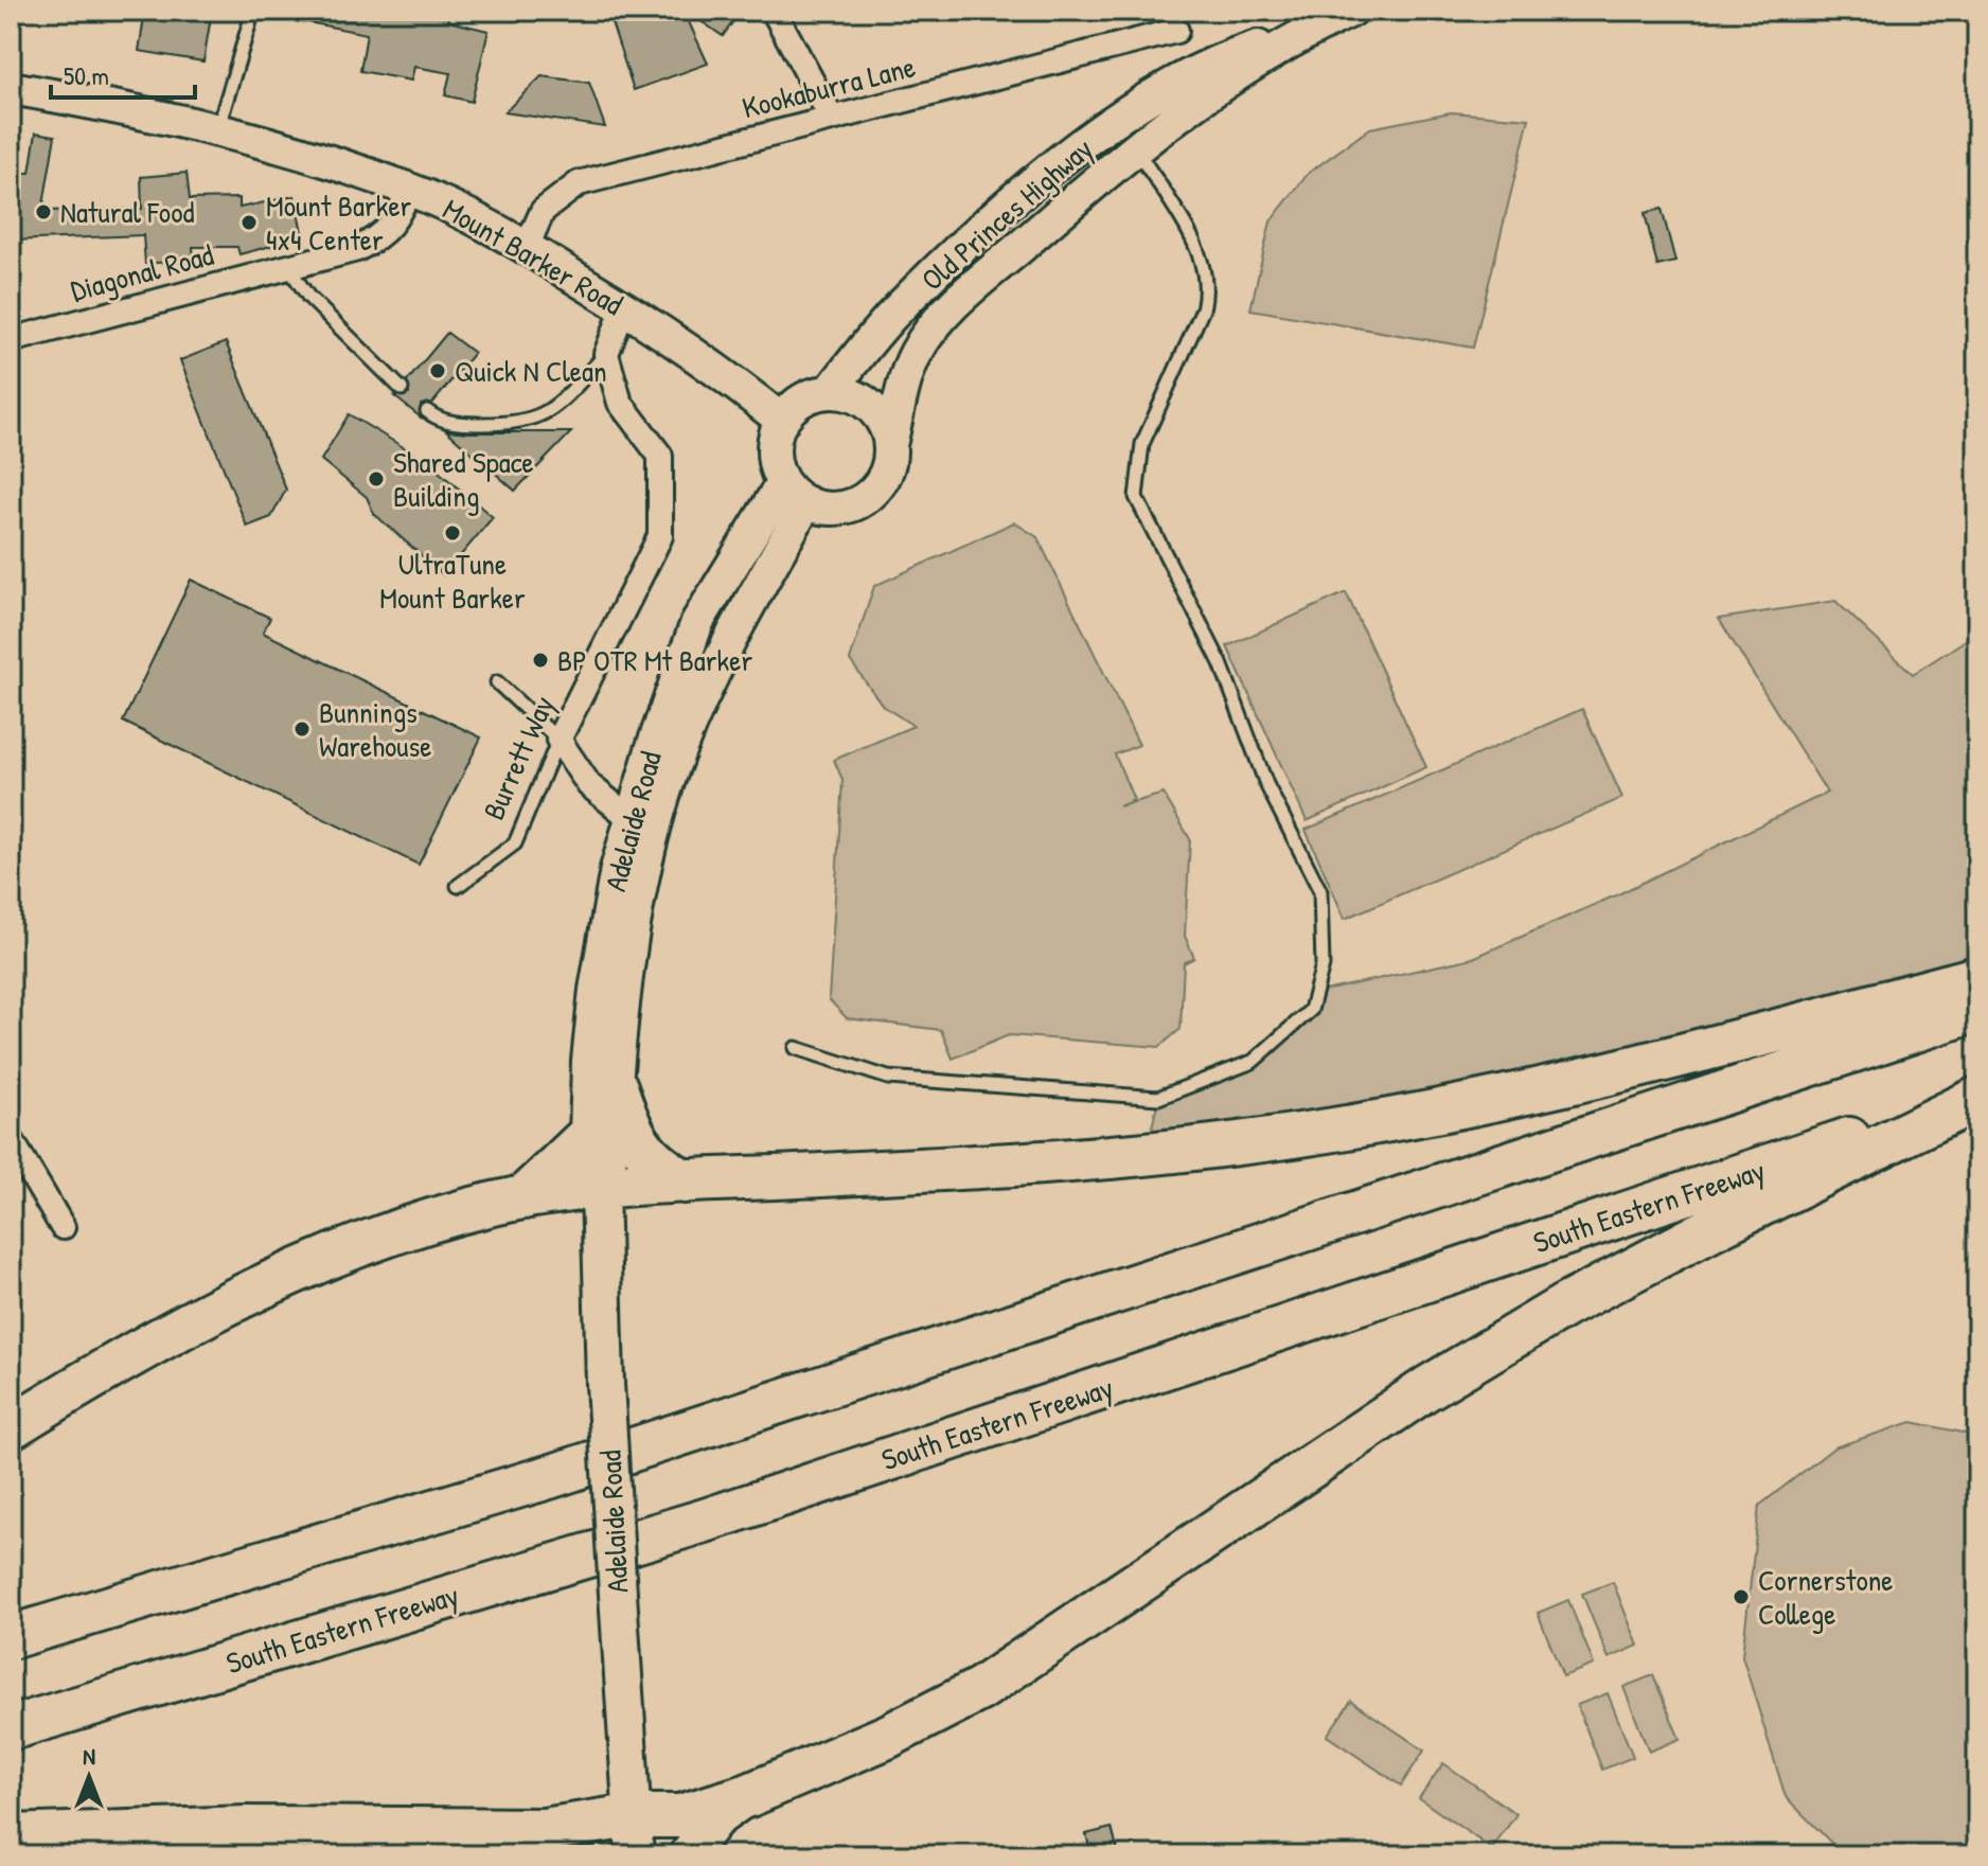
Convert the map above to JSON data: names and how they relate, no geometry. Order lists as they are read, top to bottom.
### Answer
{
  "streets": {
    "highway": ["South Eastern Freeway"],
    "main road": ["Old Princes Highway", "Mount Barker Road", "Adelaide Road"],
    "street": ["Kookaburra Lane", "Diagonal Road", "Burrett Way"]
  },
  "crossings": [
    ["Kookaburra Lane", "Mount Barker Road"],
    ["Old Princes Highway", "Mount Barker Road"],
    ["Old Princes Highway", "Adelaide Road"],
    ["Mount Barker Road", "Diagonal Road"],
    ["Mount Barker Road", "Adelaide Road"]
  ],
  "places": [
    "Natural Food",
    "Mount Barker 4x4 Center",
    "Quick N Clean",
    "Shared Space Building",
    "UltraTune Mount Barker",
    "BP OTR Mt Barker",
    "Bunnings Warehouse",
    "Cornerstone College"
  ],
  "scale_bar": "50 m",
  "north": "top"
}
